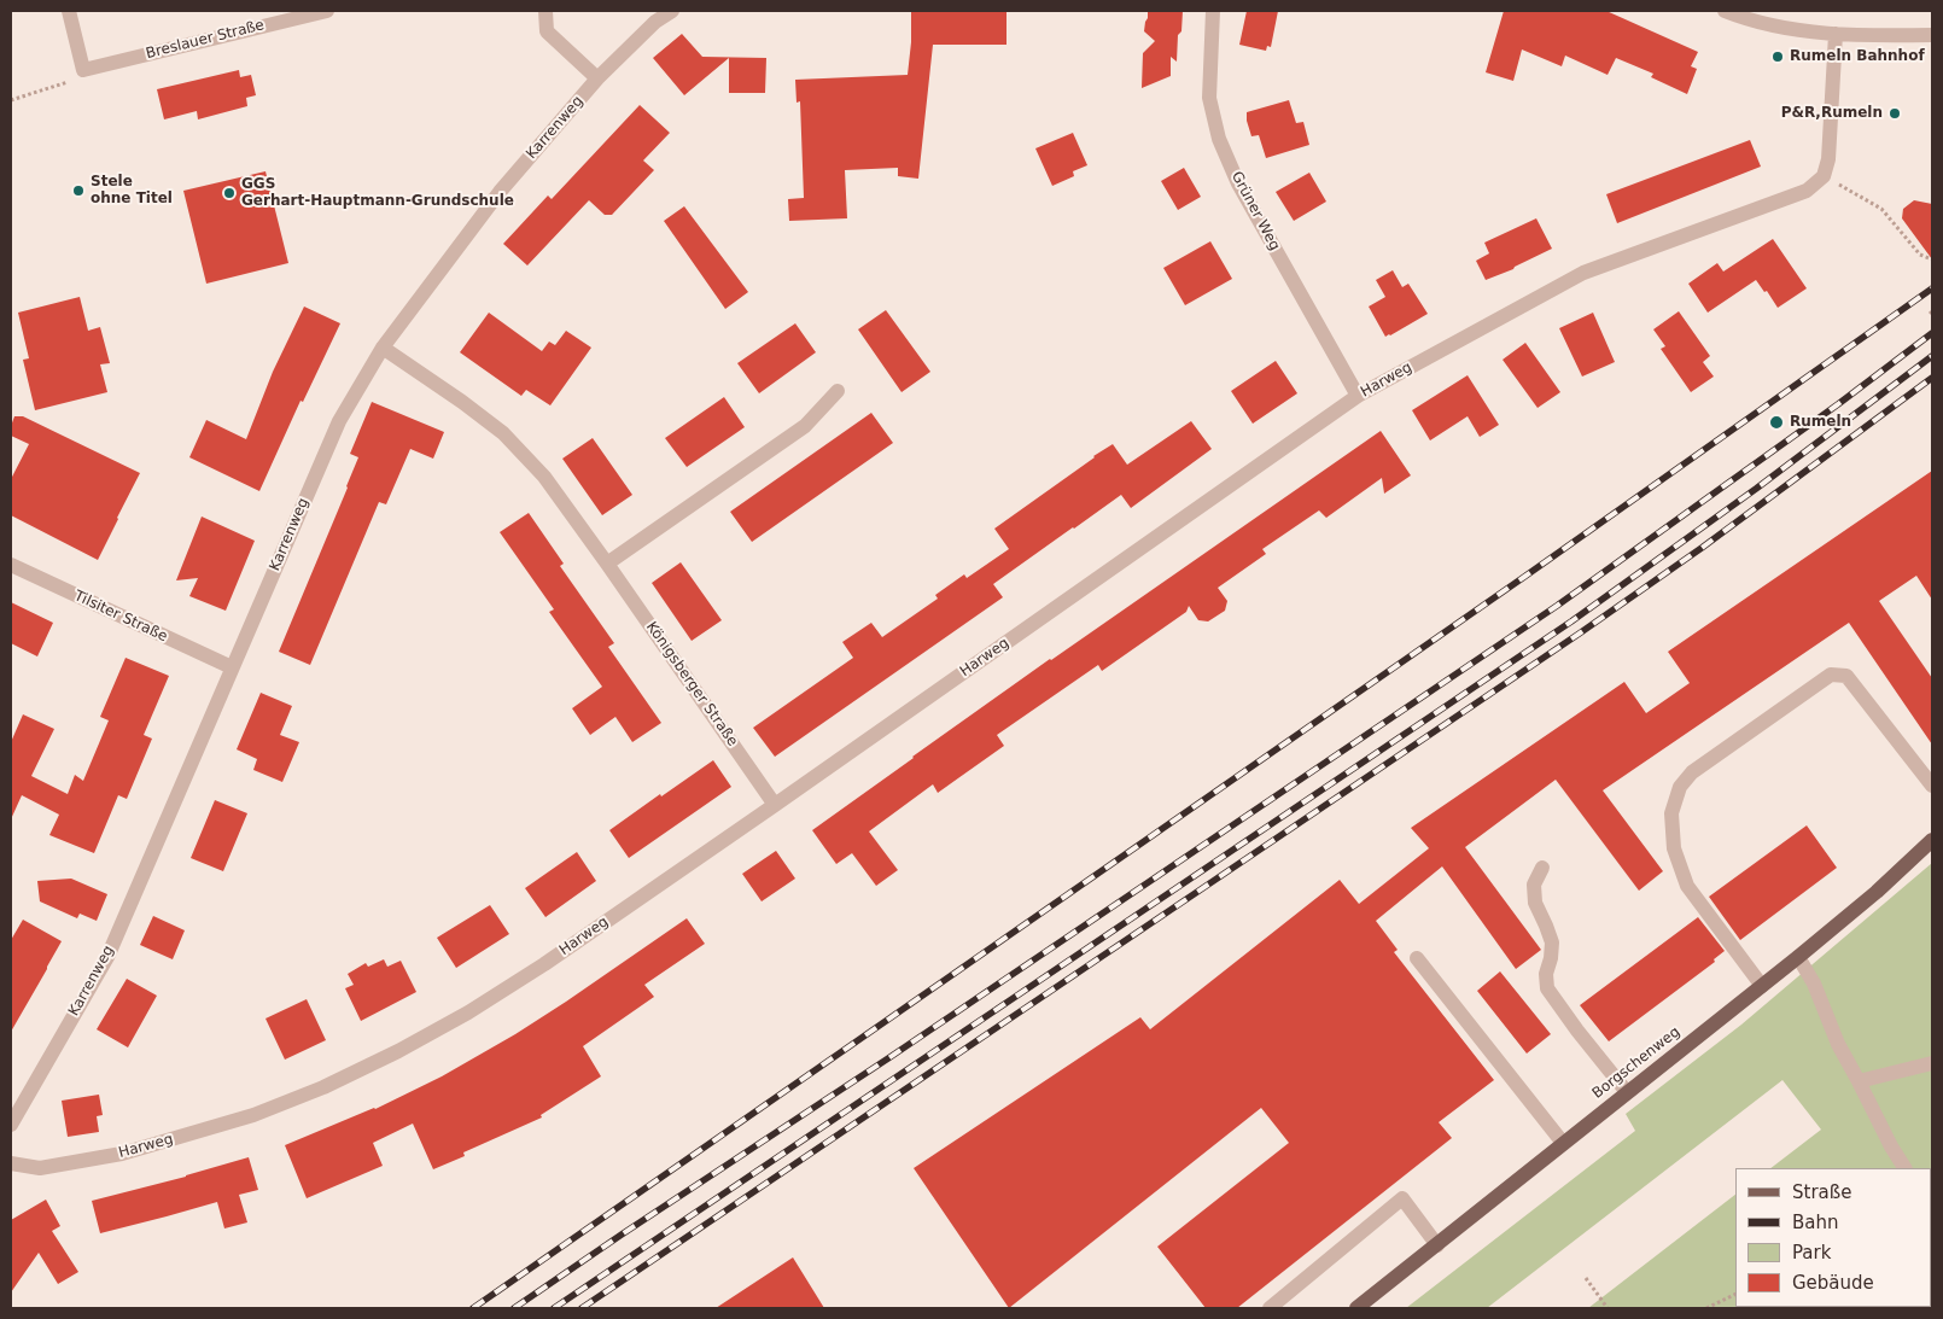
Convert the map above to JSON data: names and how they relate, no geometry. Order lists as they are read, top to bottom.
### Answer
{
  "streets": {
    "main road": ["Borgschenweg"],
    "street": [
      "Breslauer Straße",
      "Karrenweg",
      "Grüner Weg",
      "Harweg",
      "Tilsiter Straße",
      "Königsberger Straße"
    ]
  },
  "crossings": [
    ["Karrenweg", "Tilsiter Straße"],
    ["Karrenweg", "Königsberger Straße"],
    ["Grüner Weg", "Harweg"],
    ["Harweg", "Königsberger Straße"]
  ],
  "places": [
    "Rumeln Bahnhof",
    "P&R,Rumeln",
    "Stele ohne Titel",
    "GGS Gerhart-Hauptmann-Grundschule",
    "Rumeln"
  ],
  "legend": [
    "Straße",
    "Bahn",
    "Park",
    "Gebäude"
  ]
}
